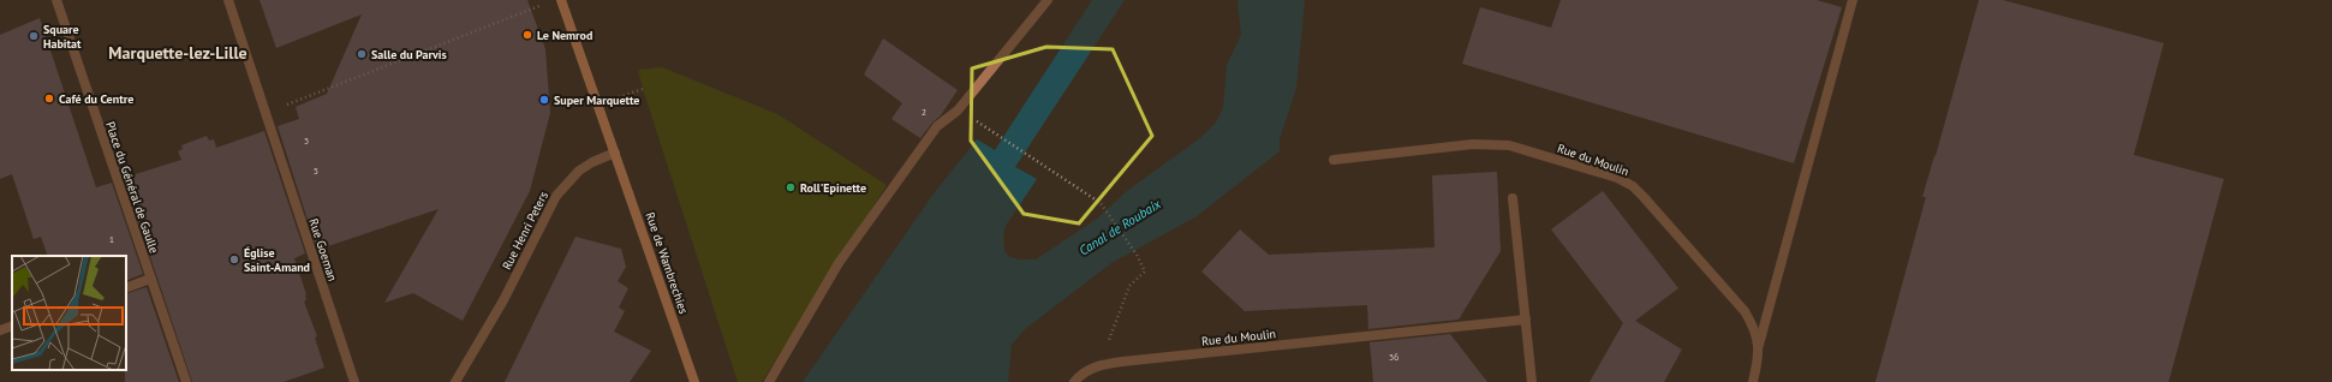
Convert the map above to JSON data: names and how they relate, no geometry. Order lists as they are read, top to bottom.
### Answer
{
  "streets": {
    "main road": ["Rue de Wambrechies"],
    "street": [
      "Rue du Moulin",
      "Place du Général de Gaulle",
      "Rue Henri Peters",
      "Rue Goeman"
    ]
  },
  "crossings": [
    ["Rue Henri Peters", "Rue de Wambrechies"]
  ],
  "districts": ["Marquette-lez-Lille"],
  "water": ["Canal de Roubaix"],
  "places": [
    "Le Nemrod",
    "Square Habitat",
    "Salle du Parvis",
    "Café du Centre",
    "Super Marquette",
    "Roll'Epinette",
    "Église Saint-Amand"
  ],
  "house_numbers": [
    "2",
    "3",
    "5",
    "1",
    "36"
  ]
}
